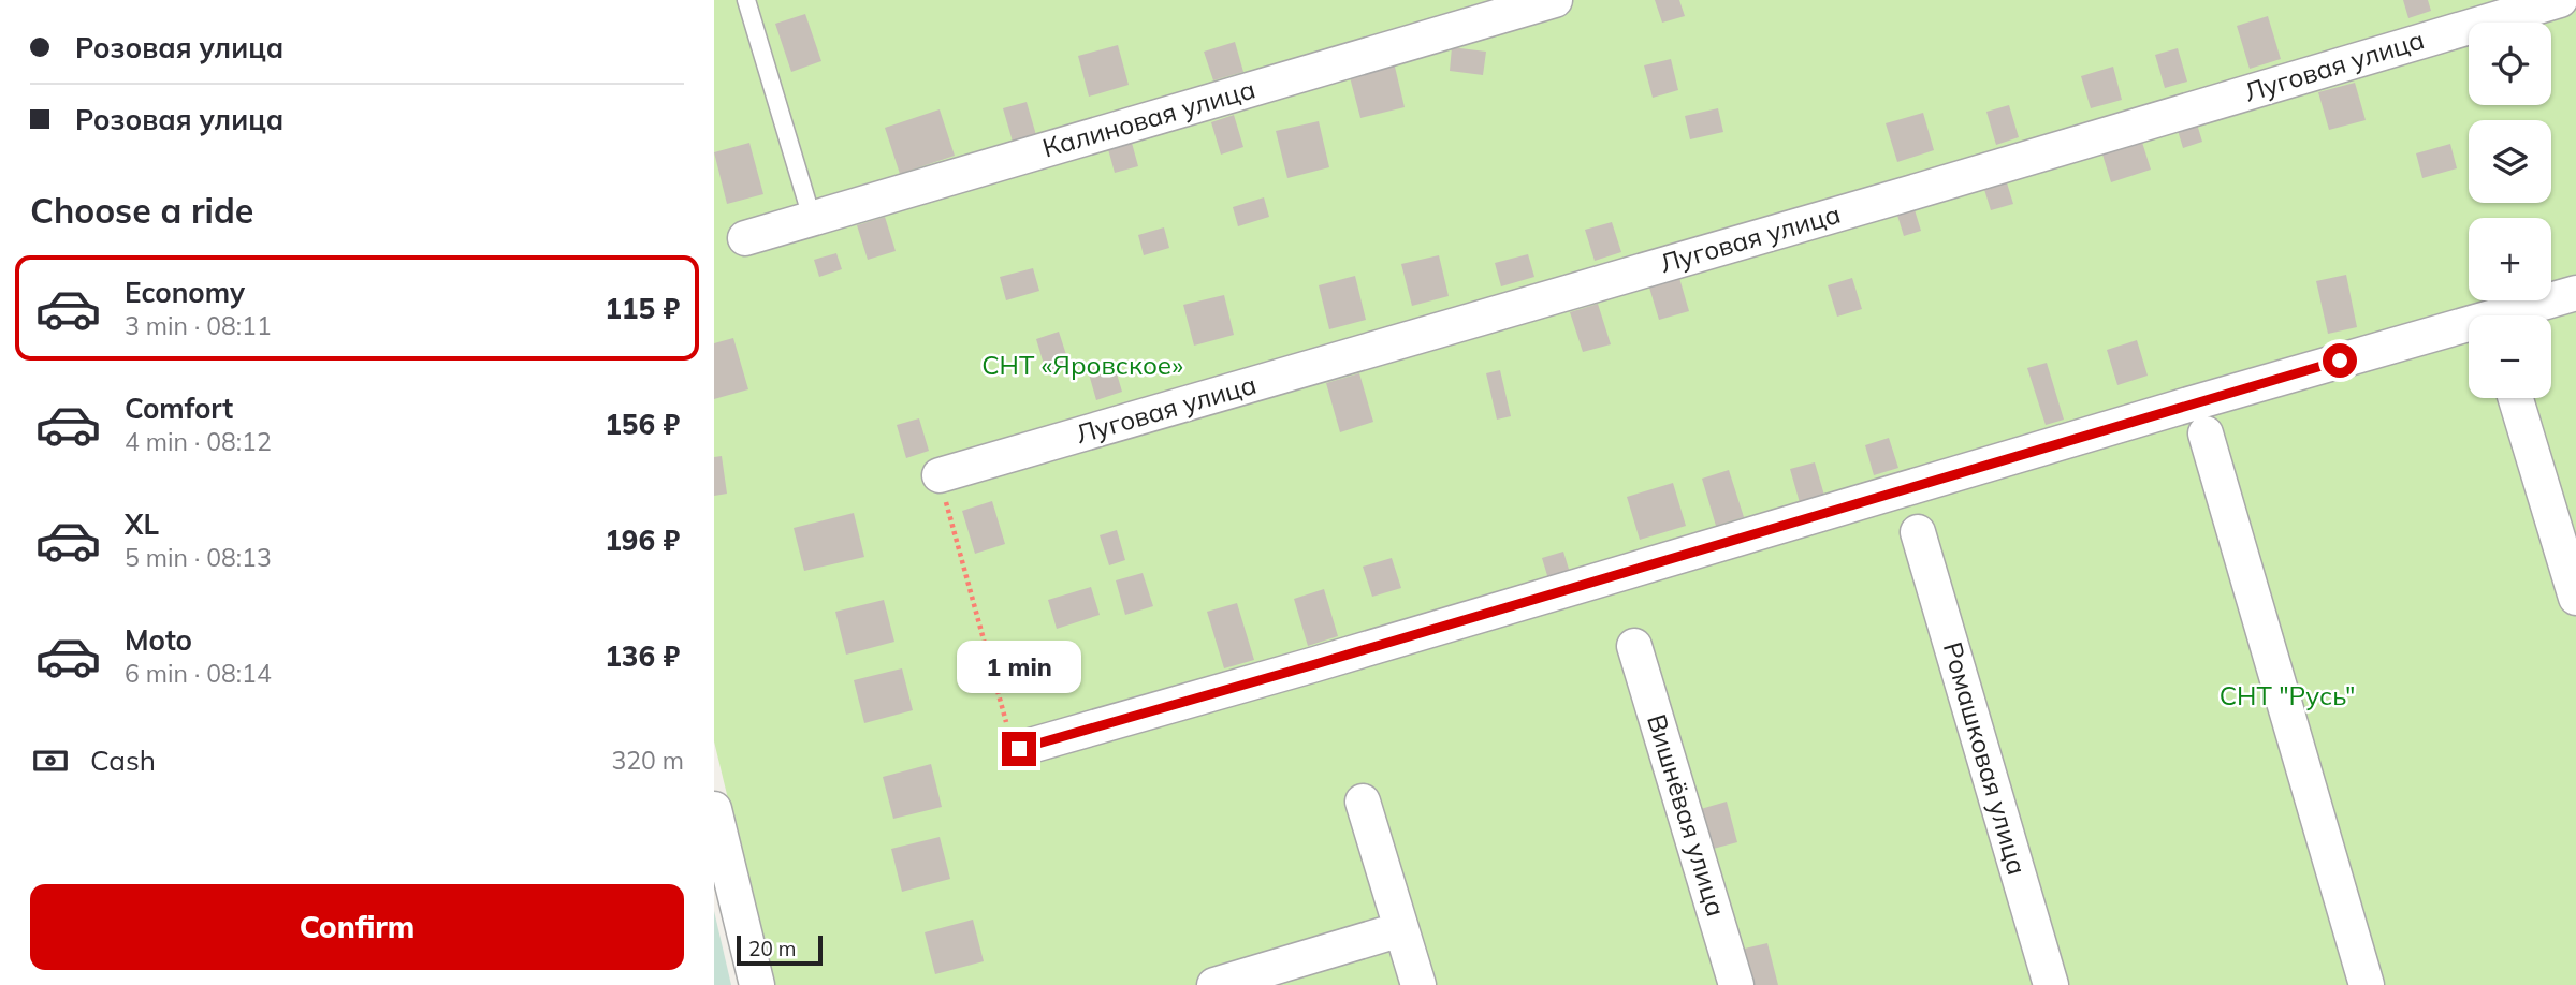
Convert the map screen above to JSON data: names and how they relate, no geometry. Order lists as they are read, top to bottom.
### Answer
{
  "streets": {
    "street": [
      "Луговая улица",
      "Калиновая улица",
      "Ромашковая улица",
      "Вишнёвая улица"
    ]
  },
  "parks": ["СНТ «Яровское»", "СНТ \"Русь\""],
  "scale_bar": "20 m",
  "page": {
    "banner": ["Розовая улица", "Розовая улица"],
    "map_buttons": ["+", "−"],
    "heading": "Choose a ride",
    "list": [
      {
        "name": "Economy",
        "note": "3 min · 08:11",
        "value": "115 ₽"
      },
      {
        "name": "Comfort",
        "note": "4 min · 08:12",
        "value": "156 ₽"
      },
      {
        "name": "XL",
        "note": "5 min · 08:13",
        "value": "196 ₽"
      },
      {
        "name": "Moto",
        "note": "6 min · 08:14",
        "value": "136 ₽"
      }
    ],
    "bubble": "1 min",
    "pay": ["Cash", "320 m"],
    "buttons": "Confirm",
    "scale": "20 m"
  }
}
